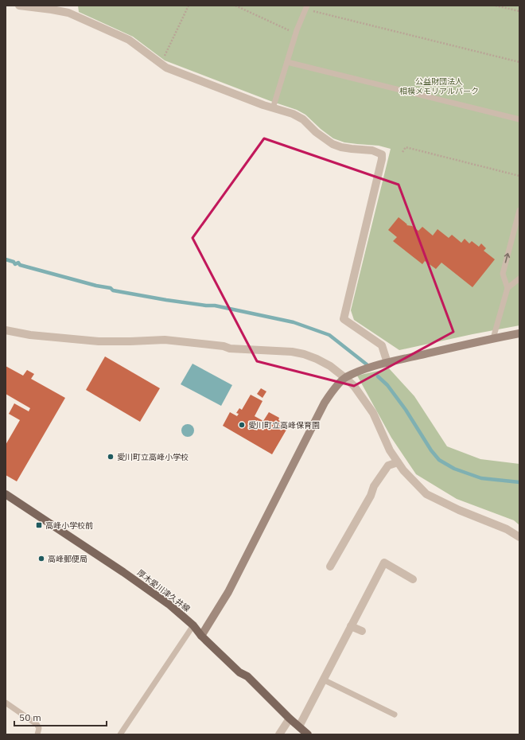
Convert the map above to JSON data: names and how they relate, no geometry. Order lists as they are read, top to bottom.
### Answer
{
  "streets": {
    "main road": ["厚木愛川津久井線"]
  },
  "parks": ["公益財団法人 相模メモリアルパーク"],
  "places": {
    "other": ["愛川町立高峰保育園", "愛川町立高峰小学校", "高峰郵便局"],
    "transit": ["高峰小学校前"]
  },
  "scale_bar": "50 m"
}
